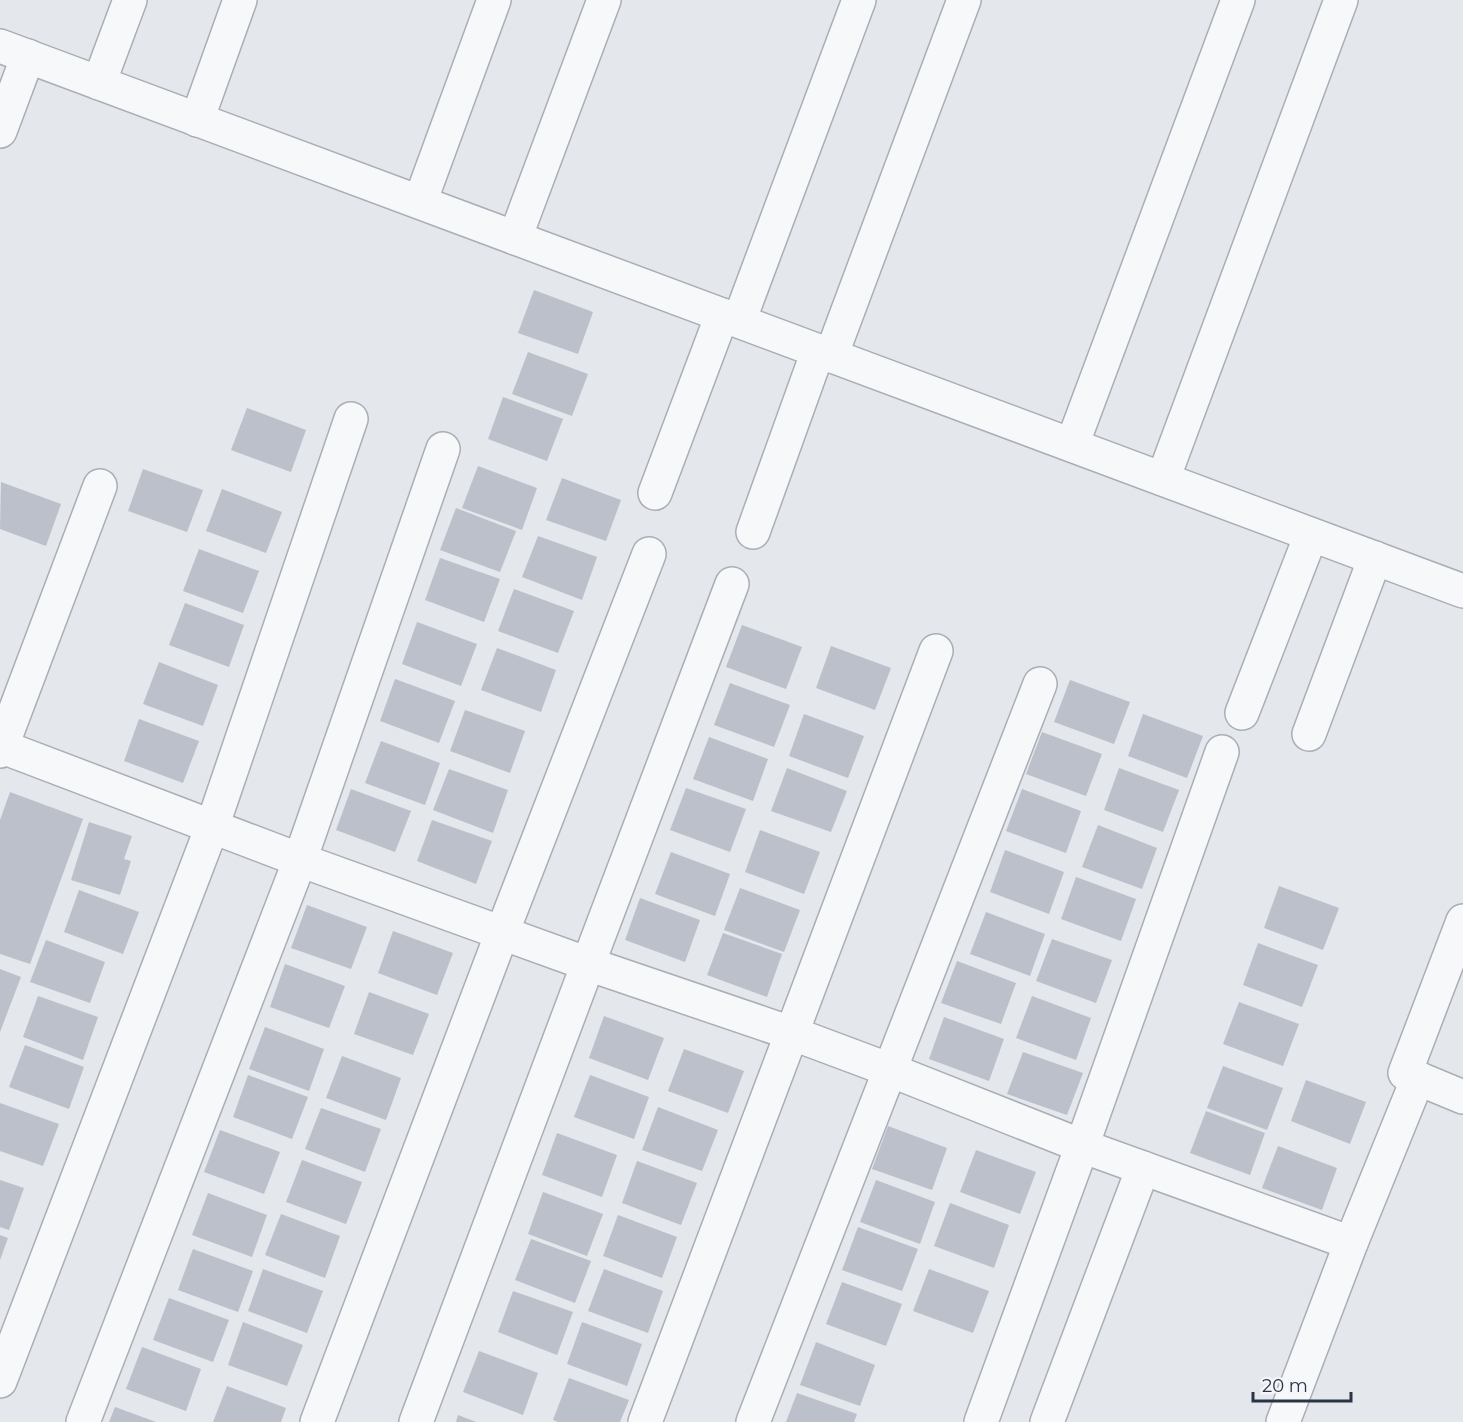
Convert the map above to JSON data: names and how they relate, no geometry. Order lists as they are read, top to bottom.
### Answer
{
  "scale_bar": "20 m"
}
